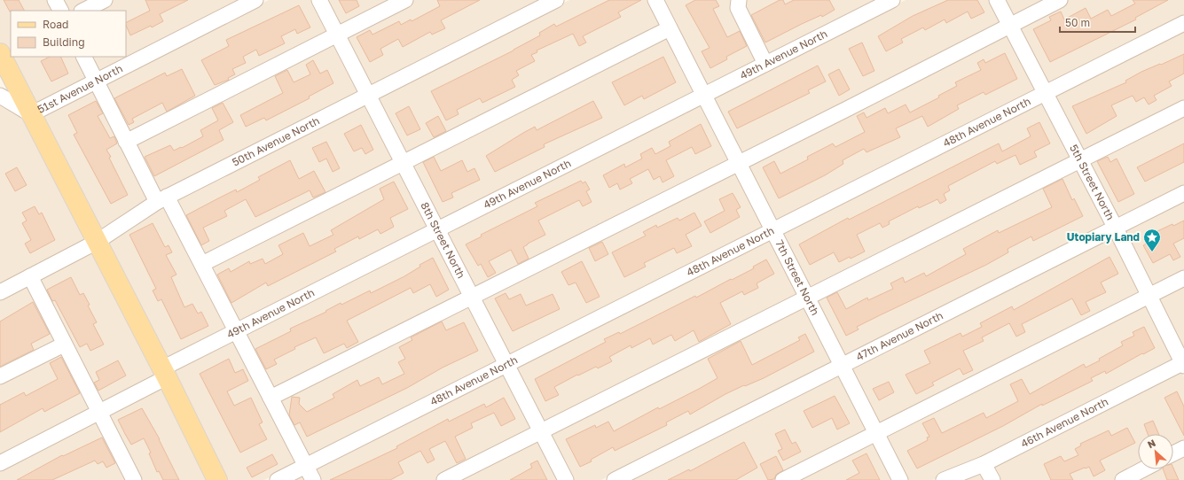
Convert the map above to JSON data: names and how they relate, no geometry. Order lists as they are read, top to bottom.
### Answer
{
  "streets": {
    "street": [
      "49th Avenue North",
      "51st Avenue North",
      "48th Avenue North",
      "50th Avenue North",
      "5th Street North",
      "8th Street North",
      "7th Street North",
      "47th Avenue North",
      "46th Avenue North"
    ]
  },
  "crossings": [
    ["49th Avenue North", "8th Street North"],
    ["49th Avenue North", "7th Street North"],
    ["48th Avenue North", "5th Street North"],
    ["48th Avenue North", "8th Street North"],
    ["48th Avenue North", "7th Street North"],
    ["50th Avenue North", "8th Street North"],
    ["5th Street North", "47th Avenue North"],
    ["5th Street North", "46th Avenue North"],
    ["7th Street North", "47th Avenue North"]
  ],
  "places": {
    "place": ["Utopiary Land"]
  },
  "legend": ["Road", "Building"],
  "scale_bar": "50 m",
  "north": "top left"
}
